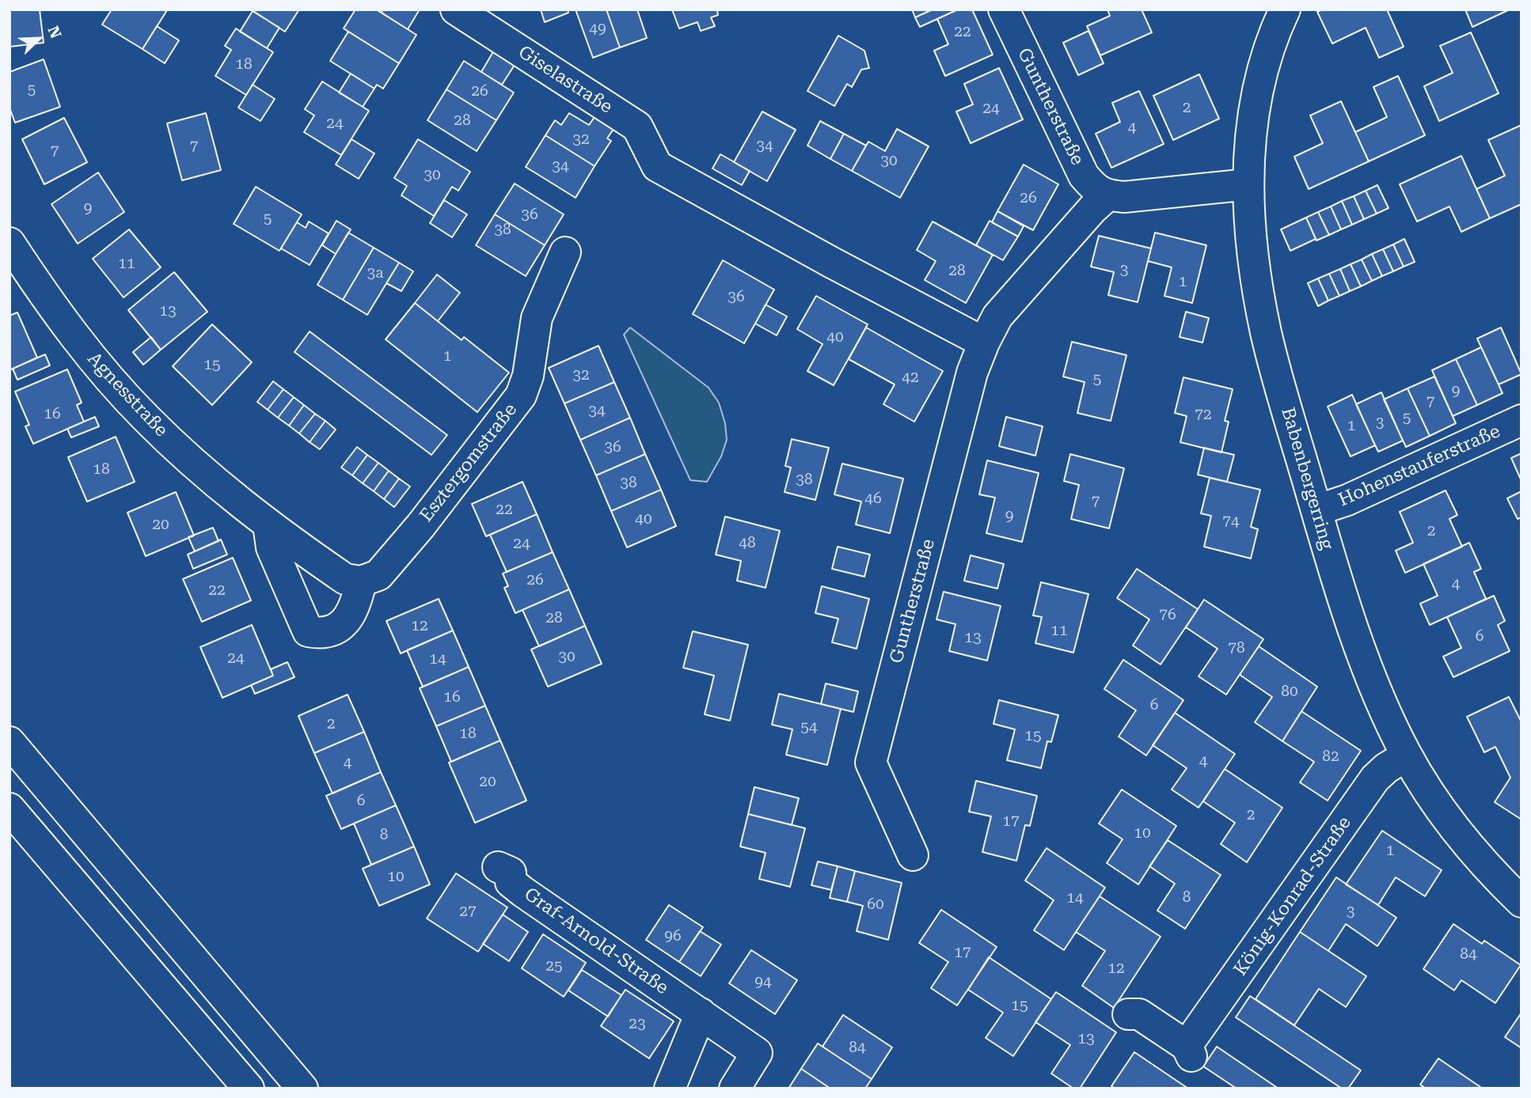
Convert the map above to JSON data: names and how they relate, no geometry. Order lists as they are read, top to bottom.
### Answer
{
  "streets": {
    "street": [
      "Giselastraße",
      "Guntherstraße",
      "Agnesstraße",
      "Esztergomstraße",
      "Hohenstauferstraße",
      "Babenbergerring",
      "König-Konrad-Straße",
      "Graf-Arnold-Straße"
    ]
  },
  "crossings": [
    ["Giselastraße", "Guntherstraße"],
    ["Agnesstraße", "Esztergomstraße"],
    ["Hohenstauferstraße", "Babenbergerring"],
    ["Babenbergerring", "König-Konrad-Straße"]
  ],
  "house_numbers": [
    "49",
    "22",
    "18",
    "5",
    "26",
    "2",
    "24",
    "28",
    "24",
    "4",
    "32",
    "34",
    "7",
    "7",
    "30",
    "34",
    "30",
    "26",
    "9",
    "36",
    "5",
    "38",
    "11",
    "3",
    "28",
    "3a",
    "1",
    "36",
    "13",
    "40",
    "1",
    "15",
    "32",
    "42",
    "5",
    "9",
    "7",
    "34",
    "16",
    "72",
    "5",
    "3",
    "1",
    "36",
    "18",
    "38",
    "38",
    "46",
    "7",
    "22",
    "9",
    "40",
    "74",
    "20",
    "2",
    "48",
    "24",
    "26",
    "4",
    "22",
    "76",
    "28",
    "12",
    "11",
    "6",
    "13",
    "78",
    "30",
    "24",
    "14",
    "80",
    "16",
    "6",
    "2",
    "54",
    "18",
    "15",
    "82",
    "4",
    "4",
    "20",
    "6",
    "2",
    "17",
    "10",
    "8",
    "1",
    "10",
    "8",
    "14",
    "60",
    "27",
    "3",
    "96",
    "17",
    "84",
    "25",
    "12",
    "94",
    "15",
    "23",
    "13",
    "84"
  ],
  "north": "top right"
}
